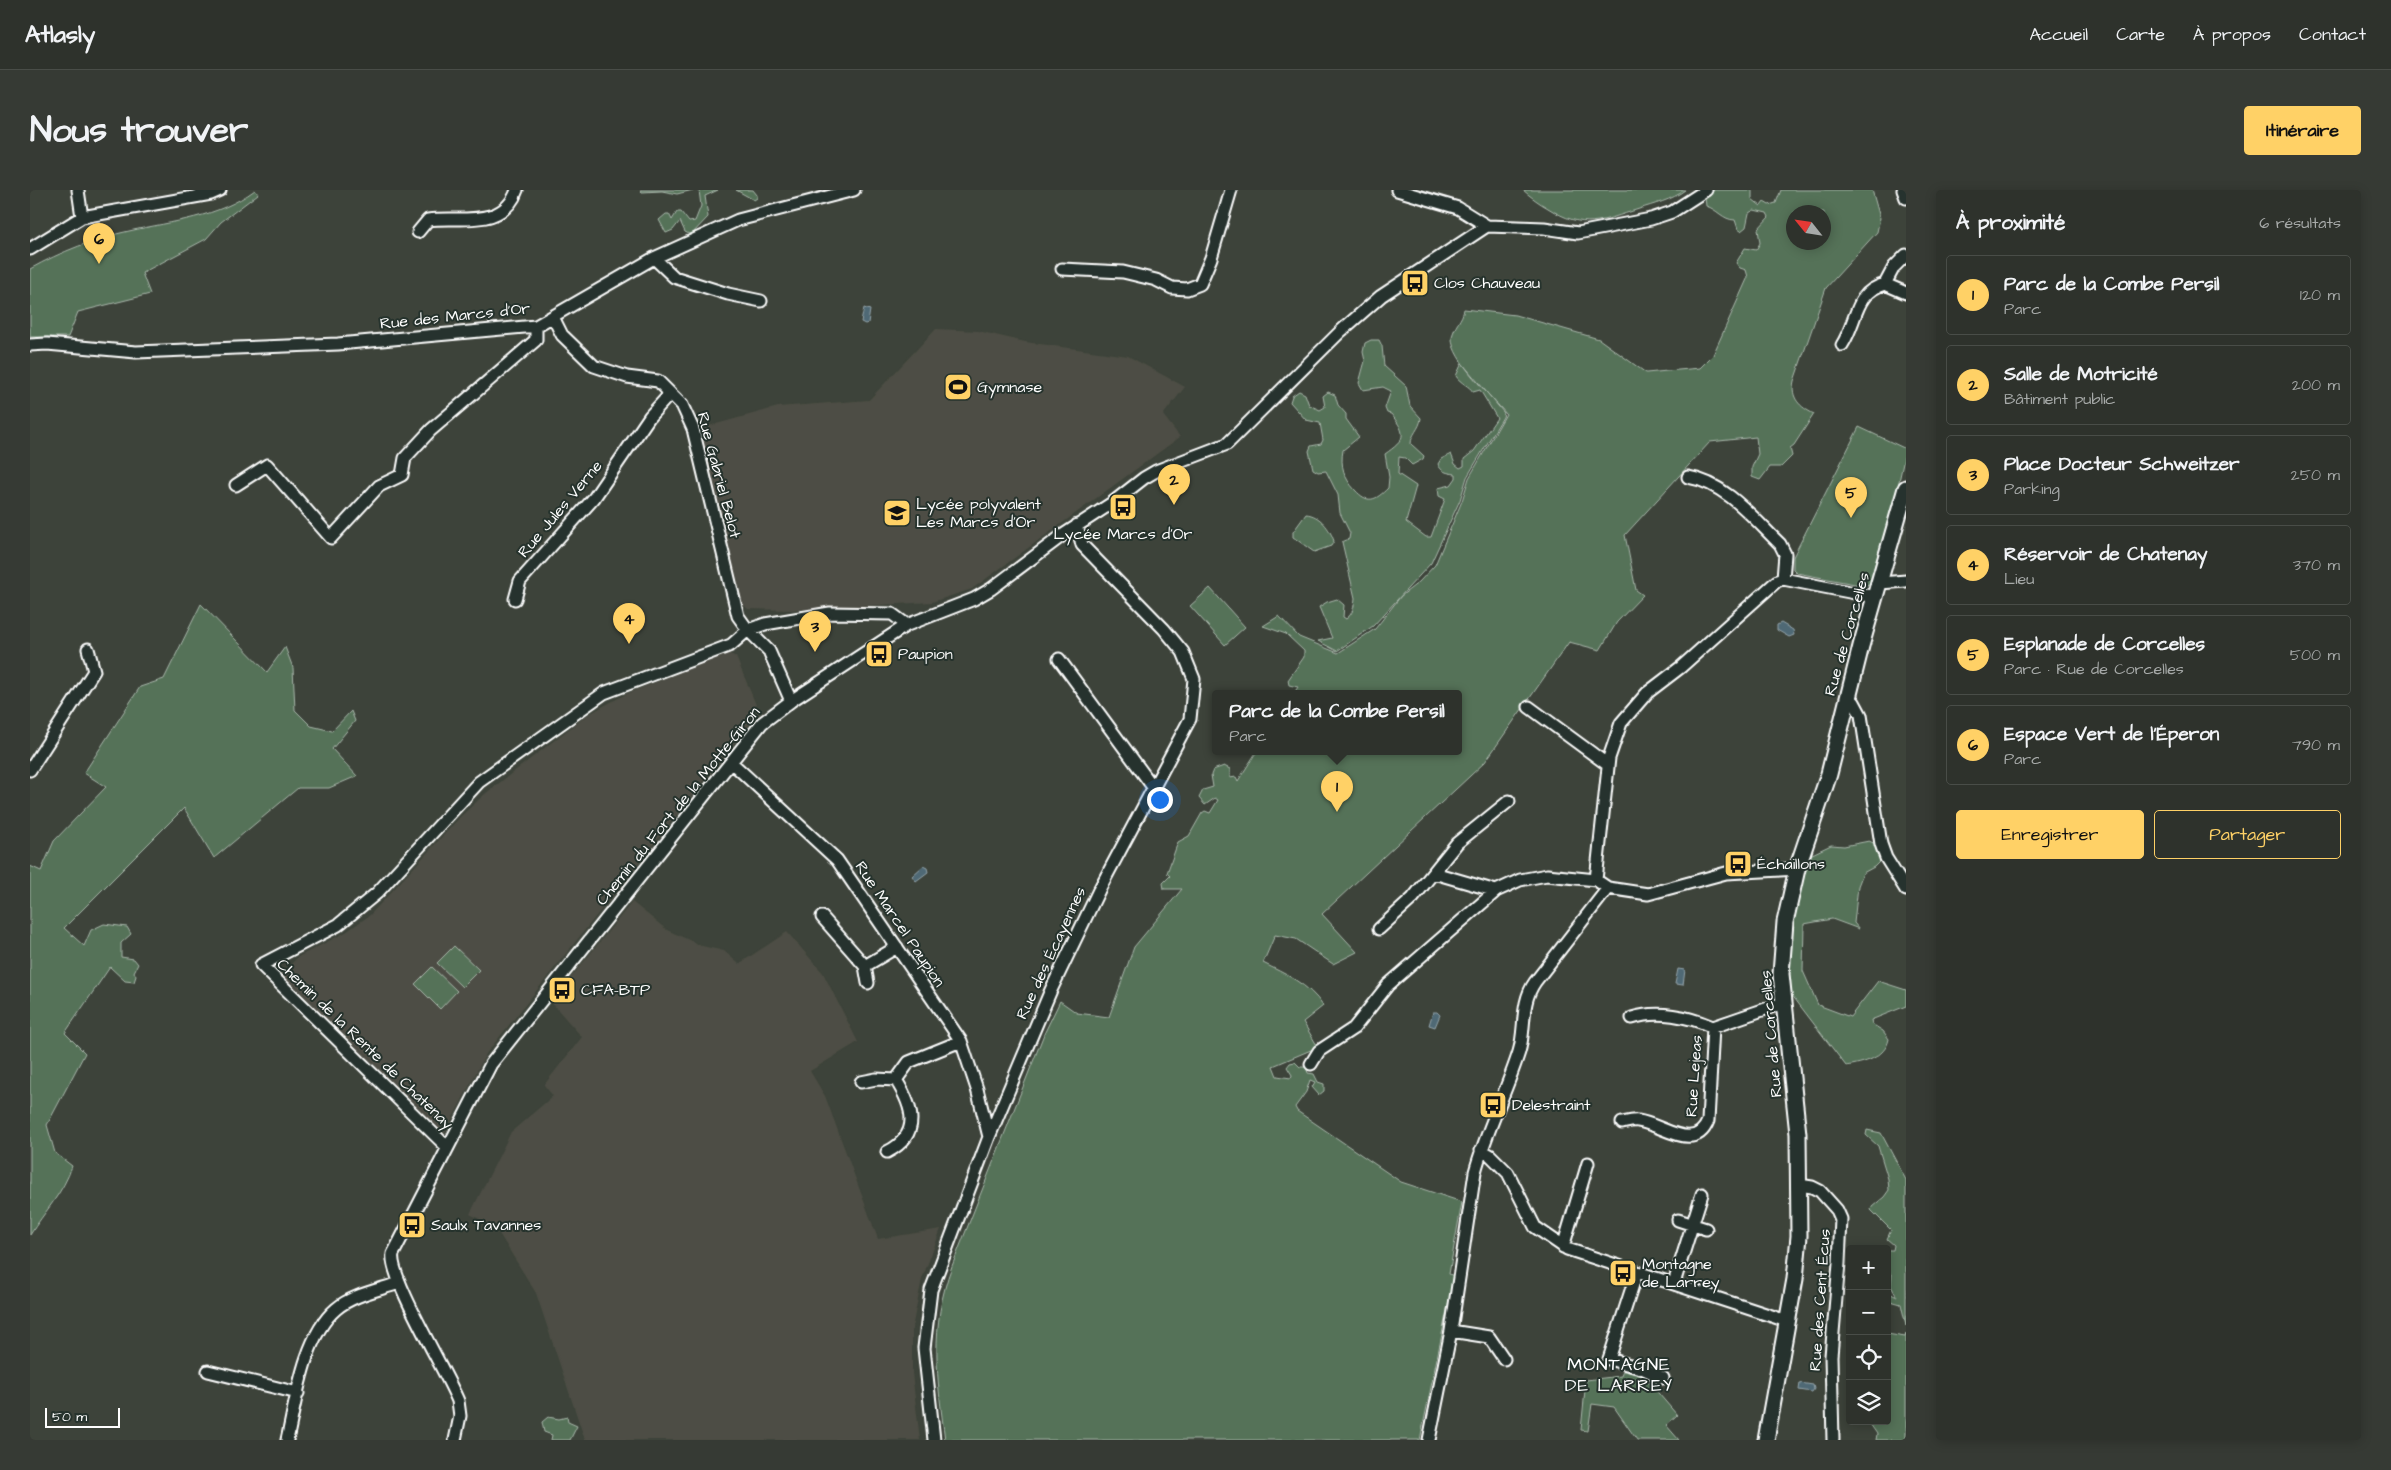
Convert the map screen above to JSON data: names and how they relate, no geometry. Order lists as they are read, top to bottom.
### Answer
{
  "streets": {
    "main road": ["Rue de Corcelles"],
    "street": [
      "Rue des Marcs d'Or",
      "Rue Gabriel Belot",
      "Rue Jules Verne",
      "Chemin du Fort de la Motte-Giron",
      "Rue Marcel Paupion",
      "Rue des Écayennes",
      "Chemin de la Rente de Chatenay",
      "Rue Lejeas",
      "Rue des Cent Écus"
    ]
  },
  "crossings": [
    ["Rue des Marcs d'Or", "Rue Gabriel Belot"],
    ["Rue Gabriel Belot", "Rue Jules Verne"],
    ["Rue Gabriel Belot", "Chemin du Fort de la Motte-Giron"],
    ["Rue Gabriel Belot", "Chemin de la Rente de Chatenay"],
    ["Rue de Corcelles", "Rue des Cent Écus"],
    ["Chemin du Fort de la Motte-Giron", "Rue Marcel Paupion"],
    ["Chemin du Fort de la Motte-Giron", "Rue des Écayennes"],
    ["Chemin du Fort de la Motte-Giron", "Chemin de la Rente de Chatenay"],
    ["Rue Marcel Paupion", "Rue des Écayennes"]
  ],
  "districts": ["MONTAGNE DE LARREY"],
  "places": {
    "bus stop": [
      "Clos Chauveau",
      "Lycée Marcs d'Or",
      "Paupion",
      "Échaillons",
      "CFA-BTP",
      "Delestraint",
      "Saulx Tavannes",
      "Montagne de Larrey"
    ],
    "sports": ["Gymnase"],
    "school or university": ["Lycée polyvalent Les Marcs d'Or"]
  },
  "scale_bar": "50 m",
  "north": "top left",
  "page": {
    "header": "Atlasly",
    "nav": [
      "Accueil",
      "Carte",
      "À propos",
      "Contact"
    ],
    "title": "Nous trouver",
    "buttons": [
      "Itinéraire",
      ["Enregistrer", "Partager"]
    ],
    "heading": ["À proximité", "6 résultats"],
    "pins": [
      "6",
      "2",
      "5",
      "4",
      "3",
      "1"
    ],
    "list": [
      {
        "mark": "1",
        "name": "Parc de la Combe Persil",
        "note": "Parc",
        "value": "120 m"
      },
      {
        "mark": "2",
        "name": "Salle de Motricité",
        "note": "Bâtiment public",
        "value": "200 m"
      },
      {
        "mark": "3",
        "name": "Place Docteur Schweitzer",
        "note": "Parking",
        "value": "250 m"
      },
      {
        "mark": "4",
        "name": "Réservoir de Chatenay",
        "note": "Lieu",
        "value": "370 m"
      },
      {
        "mark": "5",
        "name": "Esplanade de Corcelles",
        "note": "Parc · Rue de Corcelles",
        "value": "500 m"
      },
      {
        "mark": "6",
        "name": "Espace Vert de l'Éperon",
        "note": "Parc",
        "value": "790 m"
      }
    ],
    "popup": ["Parc de la Combe Persil", "Parc"],
    "map_buttons": ["+", "−"],
    "scale": "50 m"
  }
}
